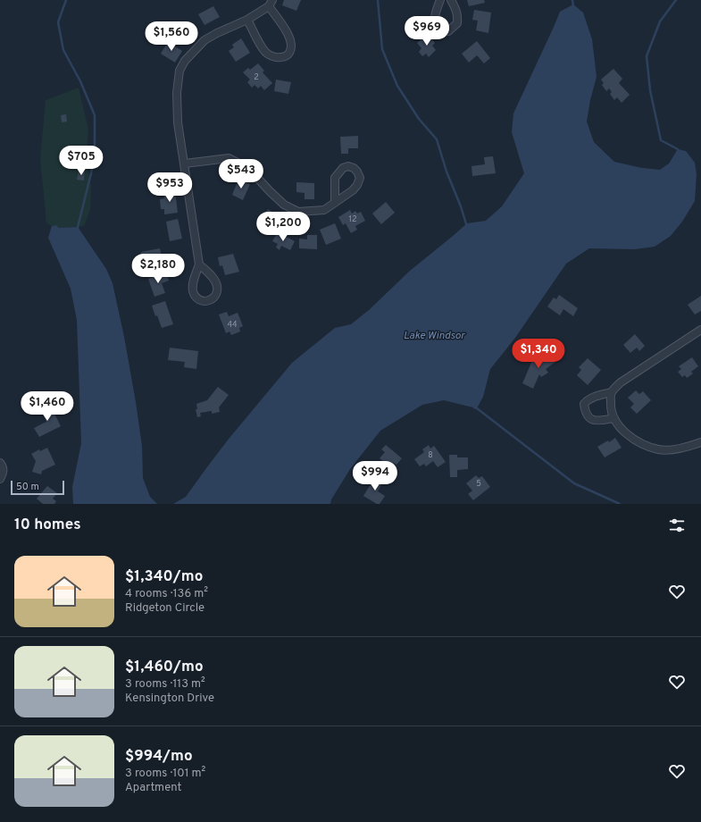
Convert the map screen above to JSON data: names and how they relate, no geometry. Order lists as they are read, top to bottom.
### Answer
{
  "water": ["Lake Windsor"],
  "house_numbers": [
    "2",
    "12",
    "44",
    "8",
    "5"
  ],
  "scale_bar": "50 m",
  "page": {
    "price": [
      "$969",
      "$1,560",
      "$705",
      "$543",
      "$953",
      "$1,200",
      "$2,180",
      "$1,340",
      "$1,460",
      "$994"
    ],
    "scale": "50 m",
    "heading": "10 homes",
    "list": [
      {
        "name": "$1,340/mo",
        "note": "4 rooms · 136 m² · Ridgeton Circle"
      },
      {
        "name": "$1,460/mo",
        "note": "3 rooms · 113 m² · Kensington Drive"
      },
      {
        "name": "$994/mo",
        "note": "3 rooms · 101 m² · Apartment"
      }
    ]
  }
}
